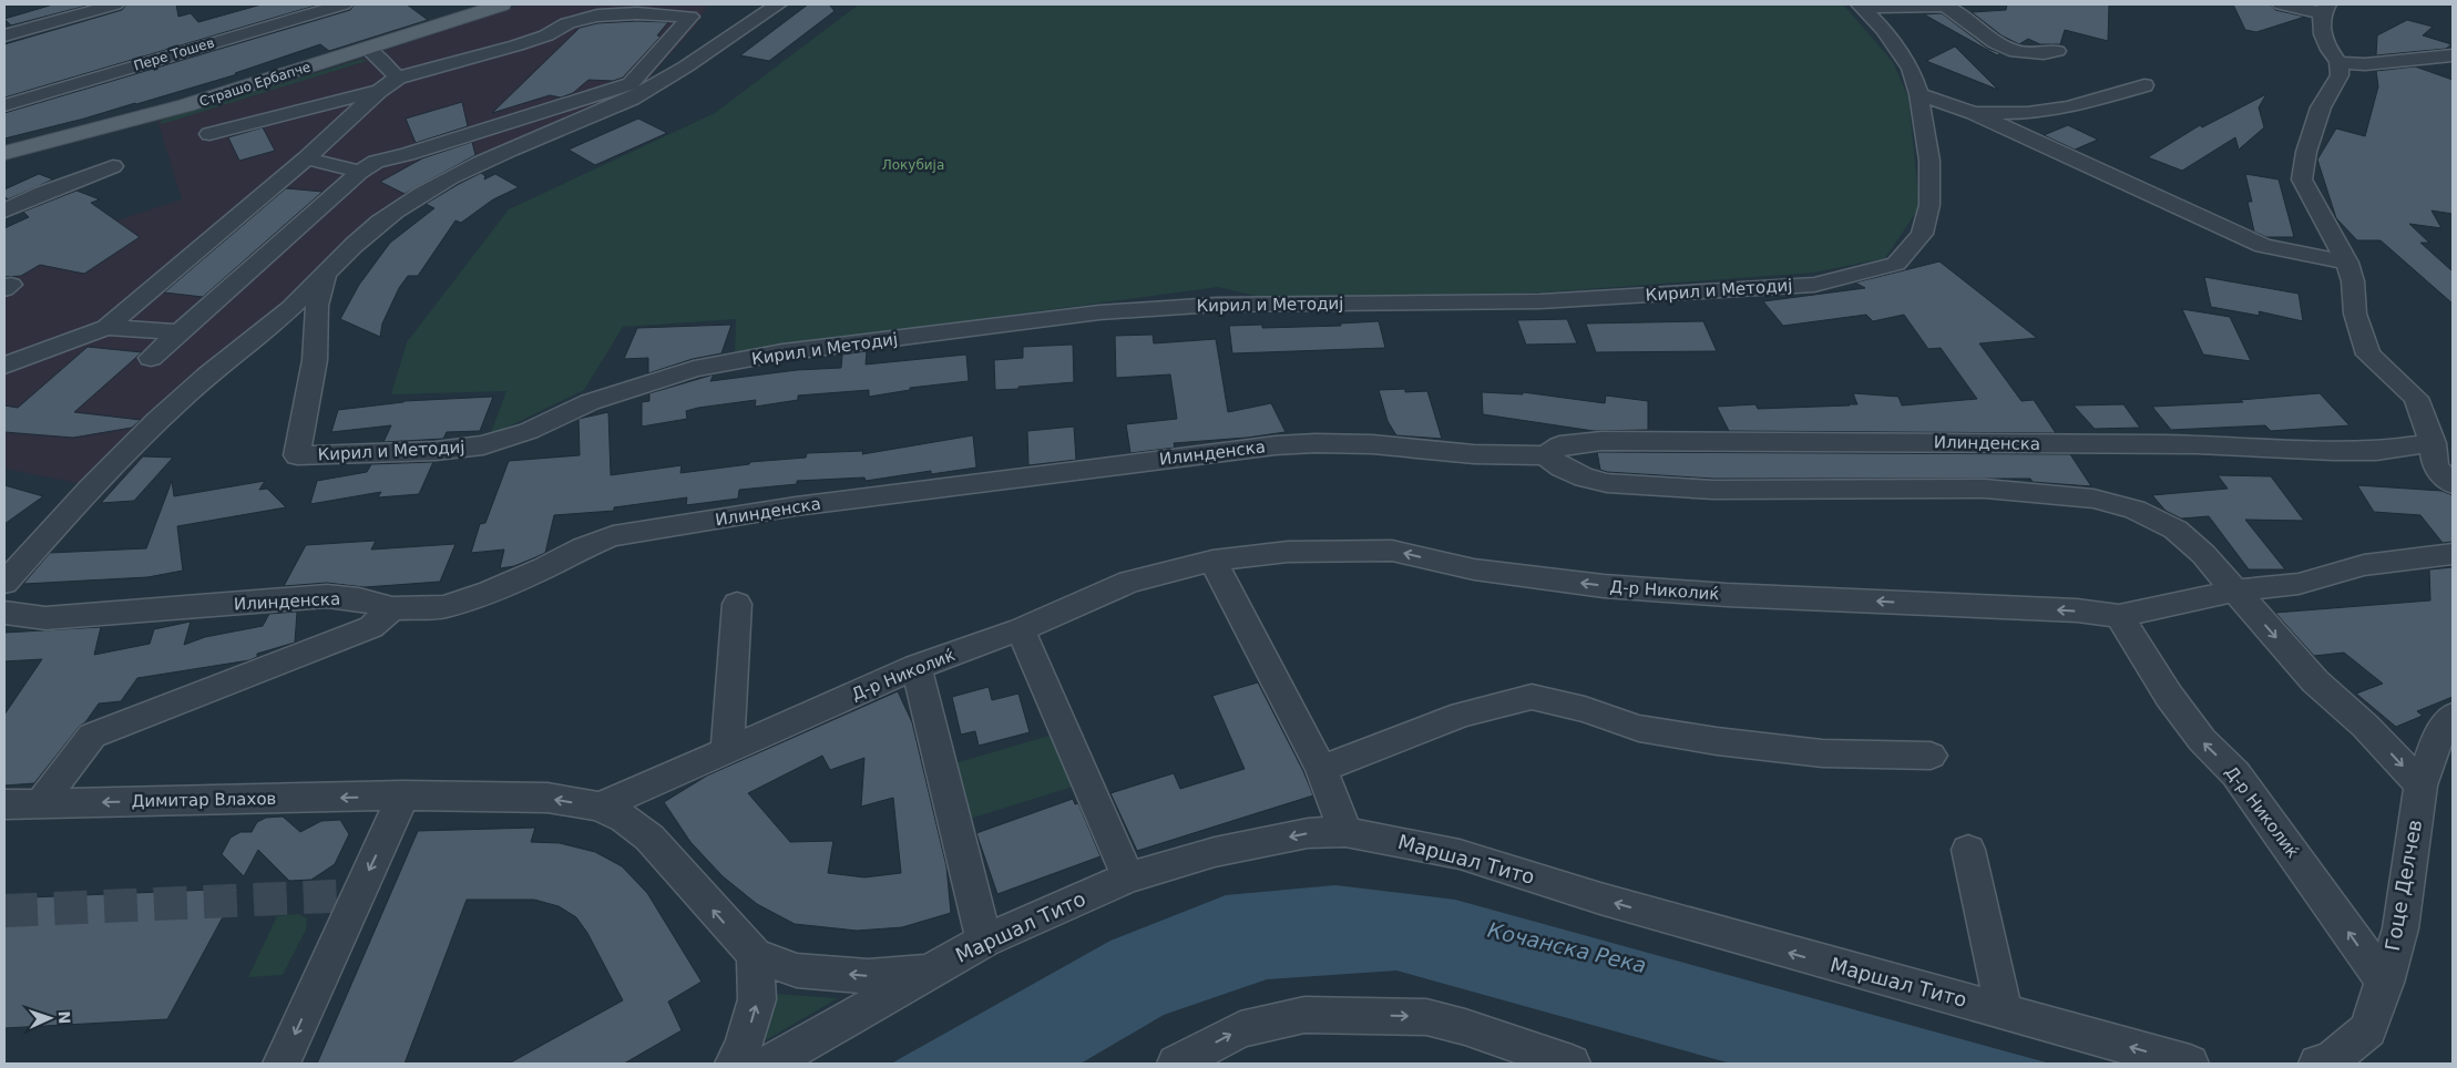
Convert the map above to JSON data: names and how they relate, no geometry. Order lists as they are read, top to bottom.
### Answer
{
  "streets": {
    "main road": ["Страшо Ербапче"],
    "street": [
      "Пере Тошев",
      "Кирил и Методиј",
      "Илинденска",
      "Д-р Николиќ",
      "Димитар Влахов",
      "Маршал Тито",
      "Гоце Делчев"
    ]
  },
  "crossings": [
    ["Д-р Николиќ", "Димитар Влахов"],
    ["Д-р Николиќ", "Гоце Делчев"]
  ],
  "one_way": ["Димитар Влахов"],
  "water": ["Кочанска Река"],
  "parks": ["Локубија"],
  "north": "right"
}
